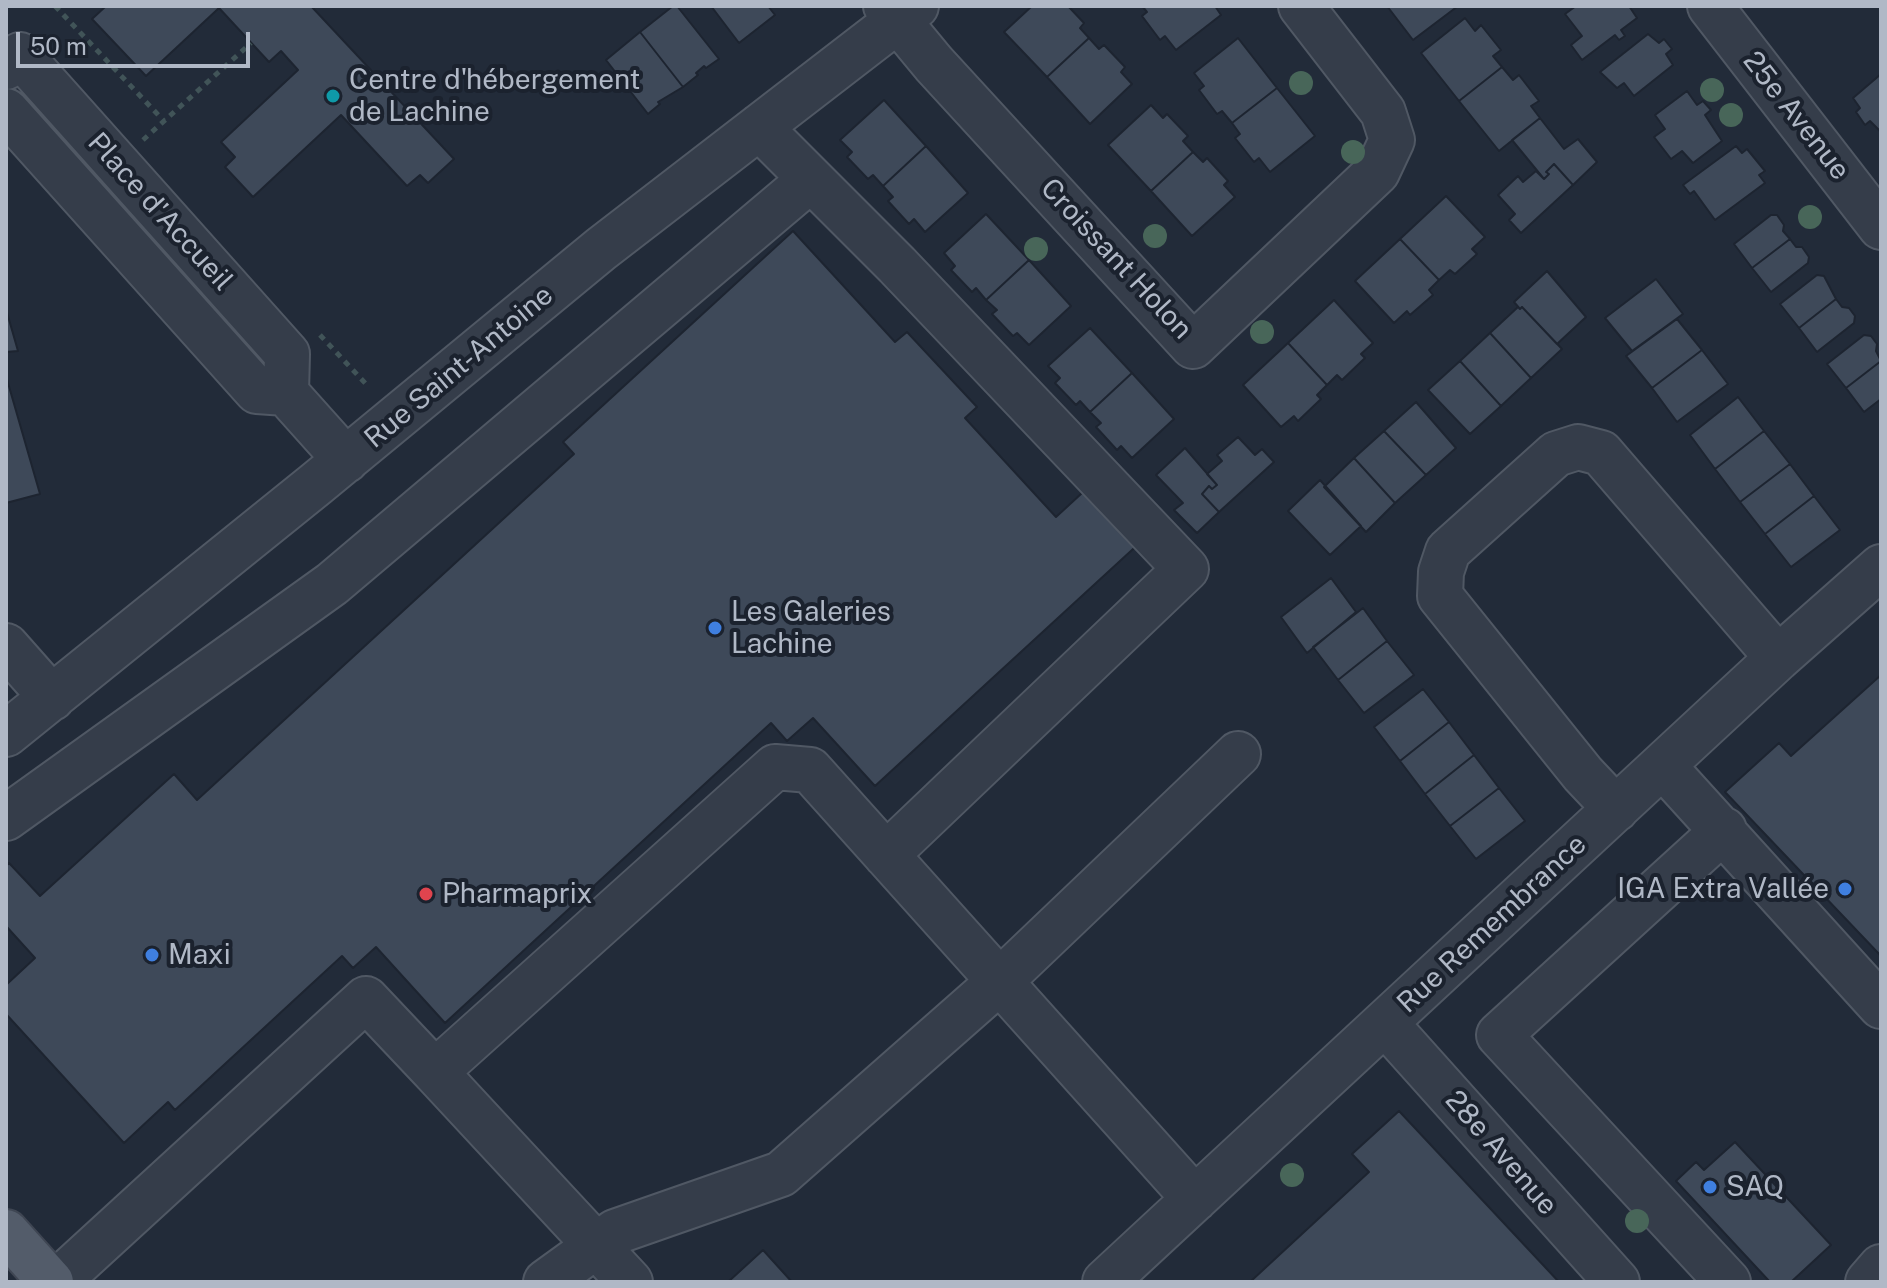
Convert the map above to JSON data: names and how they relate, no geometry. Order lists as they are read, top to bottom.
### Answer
{
  "streets": {
    "street": [
      "25e Avenue",
      "Place d'Accueil",
      "Croissant Holon",
      "Rue Saint-Antoine",
      "Rue Remembrance",
      "28e Avenue"
    ]
  },
  "crossings": [
    ["Croissant Holon", "Rue Saint-Antoine"],
    ["Rue Remembrance", "28e Avenue"]
  ],
  "places": [
    "Centre d'hébergement de Lachine",
    "Les Galeries Lachine",
    "IGA Extra Vallée",
    "Pharmaprix",
    "Maxi",
    "SAQ"
  ],
  "scale_bar": "50 m"
}
